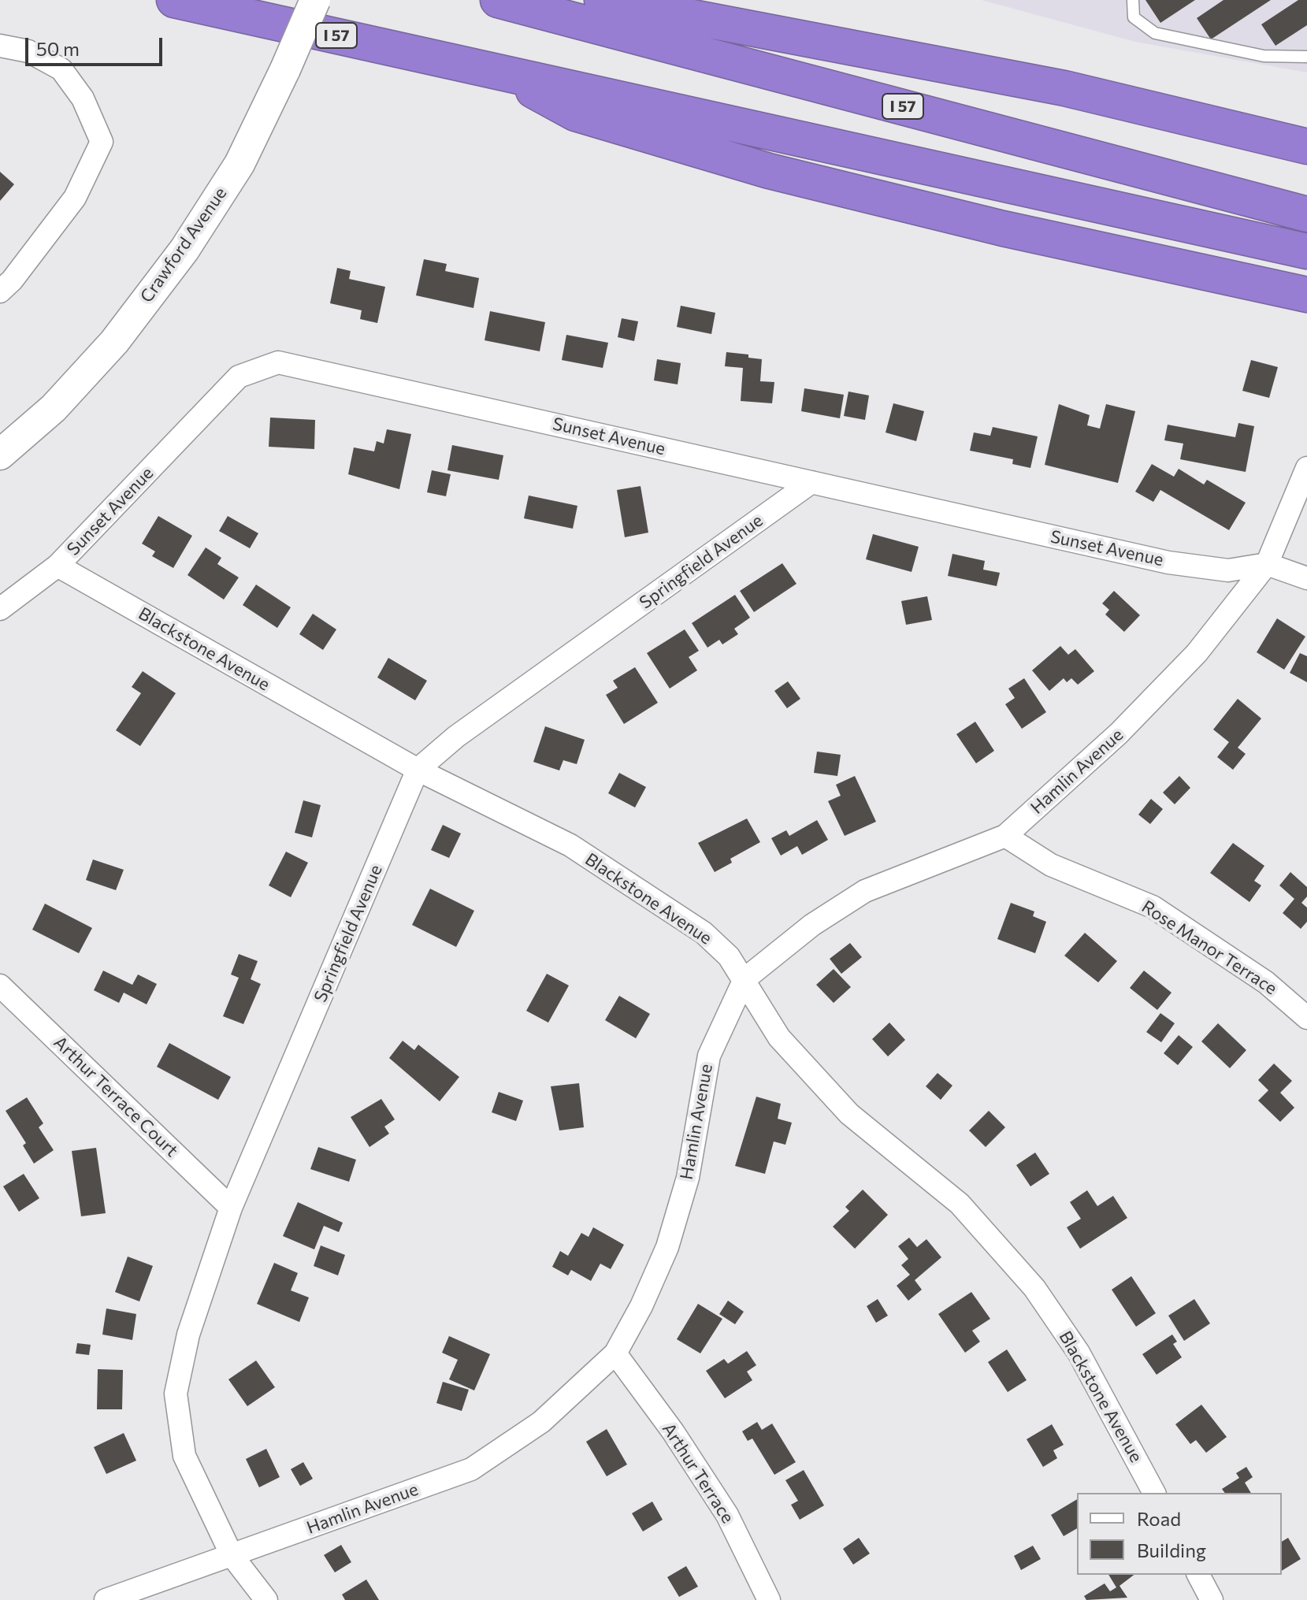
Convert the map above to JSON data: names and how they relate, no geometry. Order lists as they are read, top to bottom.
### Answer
{
  "streets": {
    "highway": ["I 57"],
    "main road": ["Crawford Avenue"],
    "street": [
      "Sunset Avenue",
      "Springfield Avenue",
      "Blackstone Avenue",
      "Hamlin Avenue",
      "Rose Manor Terrace",
      "Arthur Terrace Court",
      "Arthur Terrace"
    ]
  },
  "crossings": [
    ["Sunset Avenue", "Springfield Avenue"],
    ["Sunset Avenue", "Blackstone Avenue"],
    ["Sunset Avenue", "Hamlin Avenue"],
    ["Springfield Avenue", "Blackstone Avenue"],
    ["Springfield Avenue", "Hamlin Avenue"],
    ["Springfield Avenue", "Arthur Terrace Court"],
    ["Blackstone Avenue", "Hamlin Avenue"],
    ["Hamlin Avenue", "Rose Manor Terrace"],
    ["Hamlin Avenue", "Arthur Terrace"]
  ],
  "legend": ["Road", "Building"],
  "scale_bar": "50 m"
}
